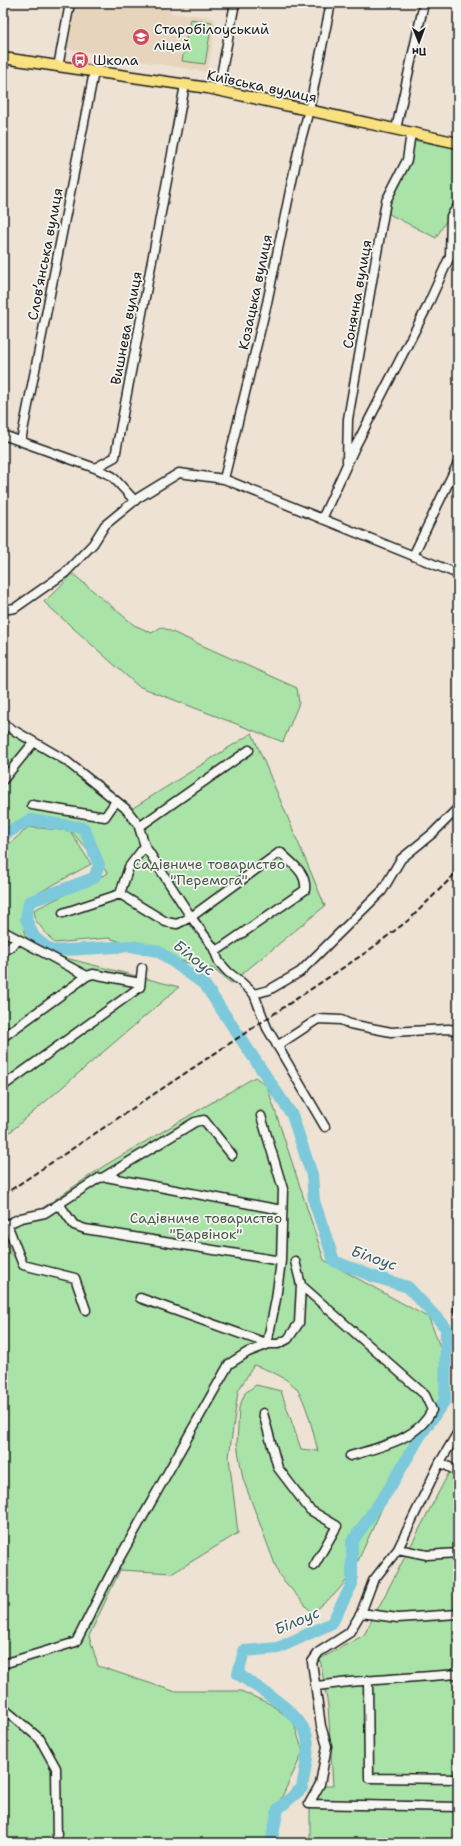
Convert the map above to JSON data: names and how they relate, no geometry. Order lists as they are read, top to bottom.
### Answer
{
  "streets": {
    "main road": ["Київська вулиця"],
    "street": [
      "Словʼянська вулиця",
      "Козацька вулиця",
      "Сонячна вулиця",
      "Вишнева вулиця"
    ]
  },
  "crossings": [
    ["Київська вулиця", "Словʼянська вулиця"],
    ["Київська вулиця", "Козацька вулиця"],
    ["Київська вулиця", "Сонячна вулиця"],
    ["Київська вулиця", "Вишнева вулиця"]
  ],
  "water": ["Білоус"],
  "parks": ["Садівниче товариство \"Перемога\"", "Садівниче товариство \"Барвінок\""],
  "places": {
    "school or university": ["Старобілоуський ліцей"],
    "bus stop": ["Школа"]
  },
  "north": "bottom"
}
